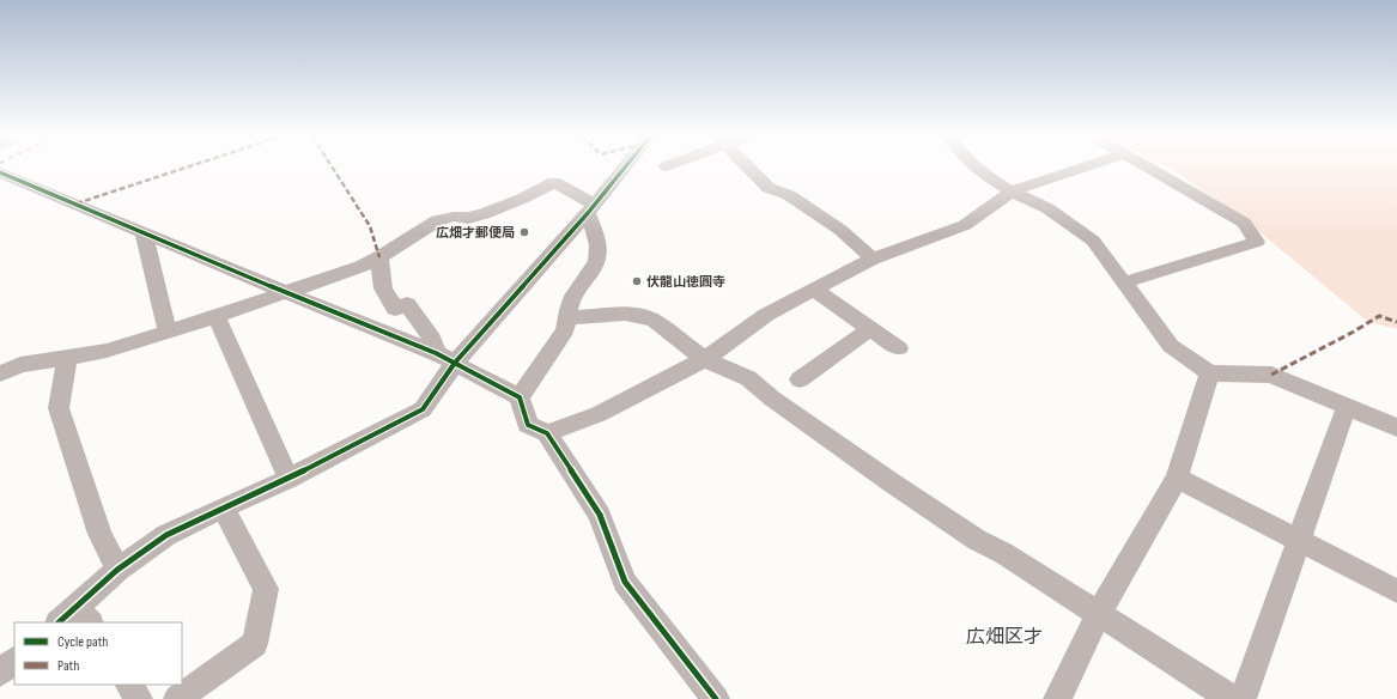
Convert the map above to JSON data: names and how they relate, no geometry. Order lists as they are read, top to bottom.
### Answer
{
  "districts": ["広畑区才"],
  "places": ["広畑才郵便局", "伏龍山徳圓寺"],
  "legend": ["Cycle path", "Path"]
}
